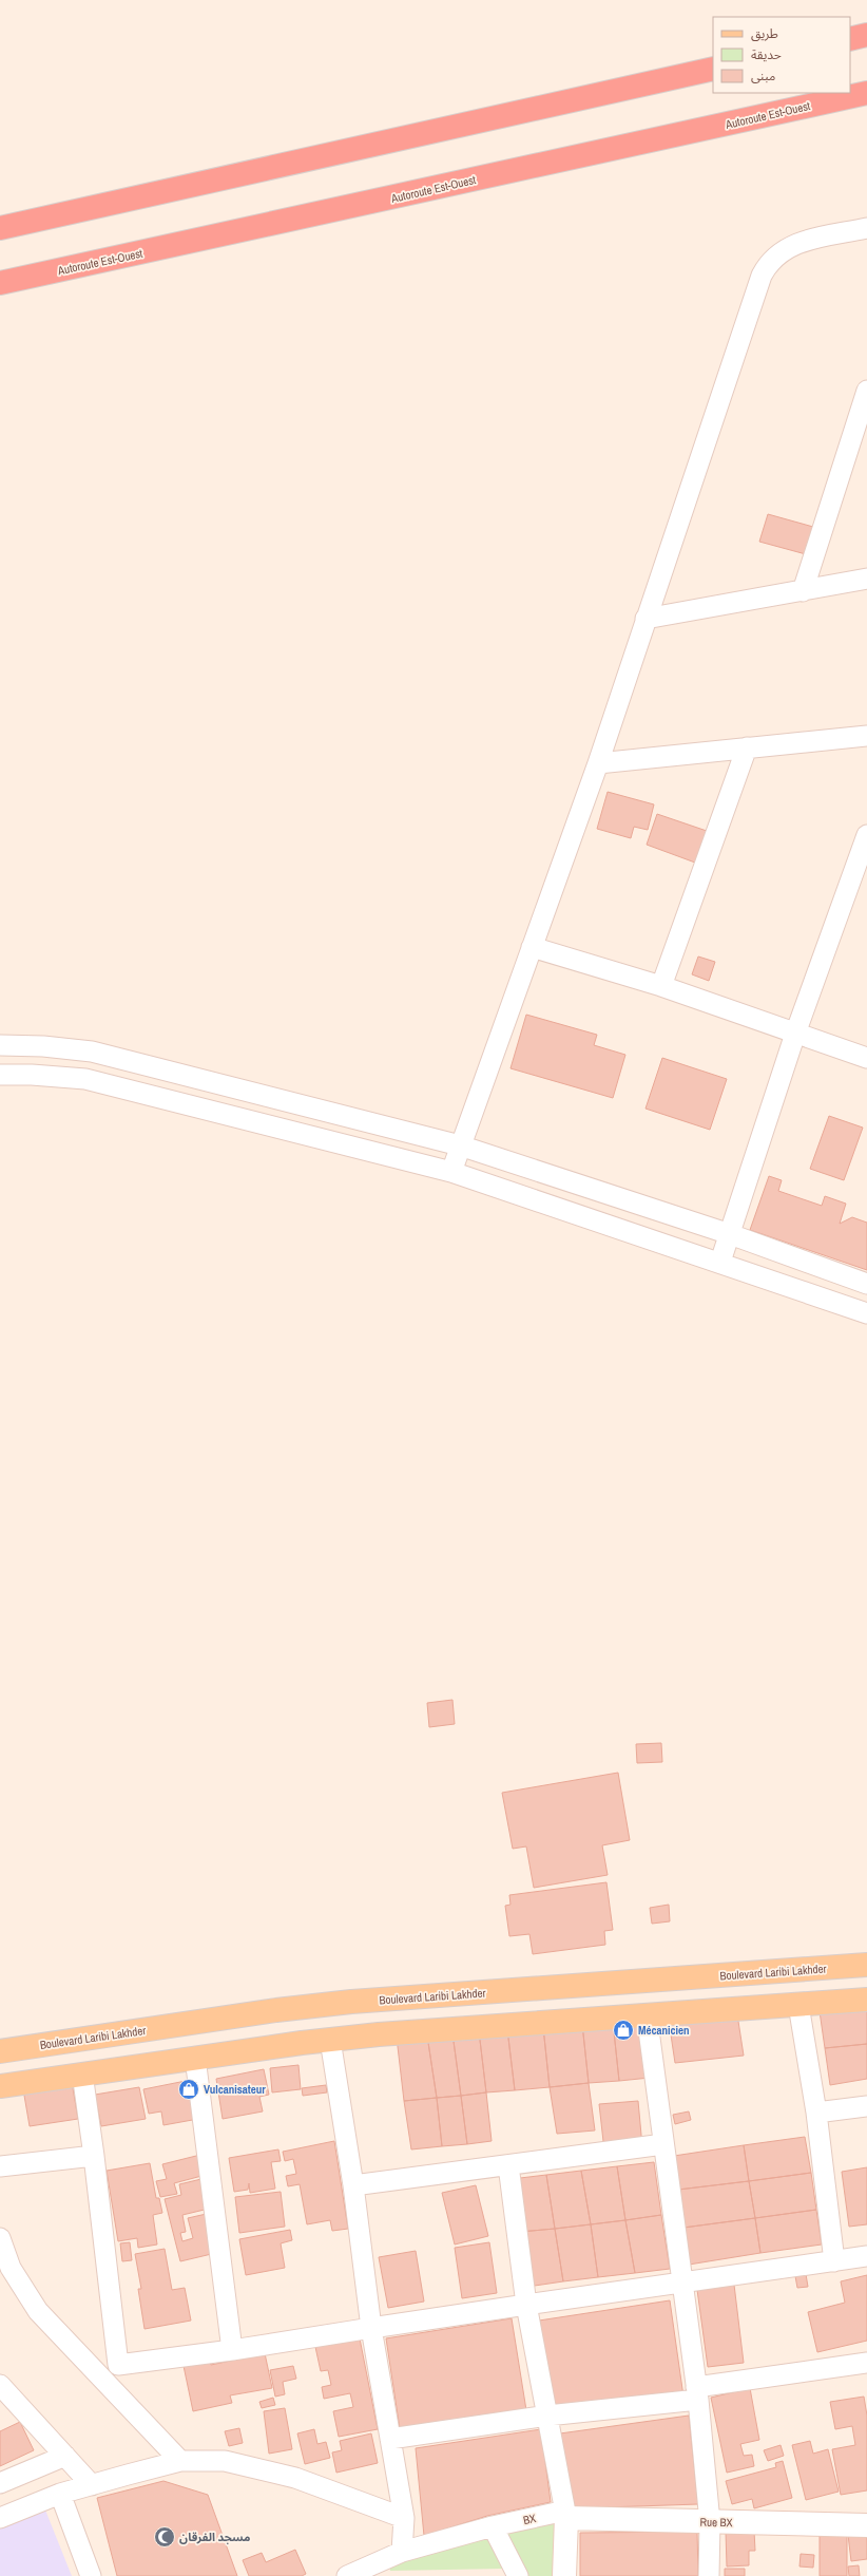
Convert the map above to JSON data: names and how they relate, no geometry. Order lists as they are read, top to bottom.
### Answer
{
  "streets": {
    "highway": ["Autoroute Est-Ouest"],
    "main road": ["Boulevard Laribi Lakhder"],
    "street": ["BX", "Rue BX"]
  },
  "crossings": [
    ["BX", "Rue BX"]
  ],
  "places": {
    "shop": ["Mécanicien", "Vulcanisateur"],
    "mosque": ["مسجد الفرقان"]
  },
  "legend": ["طريق", "حديقة", "مبنى"]
}
